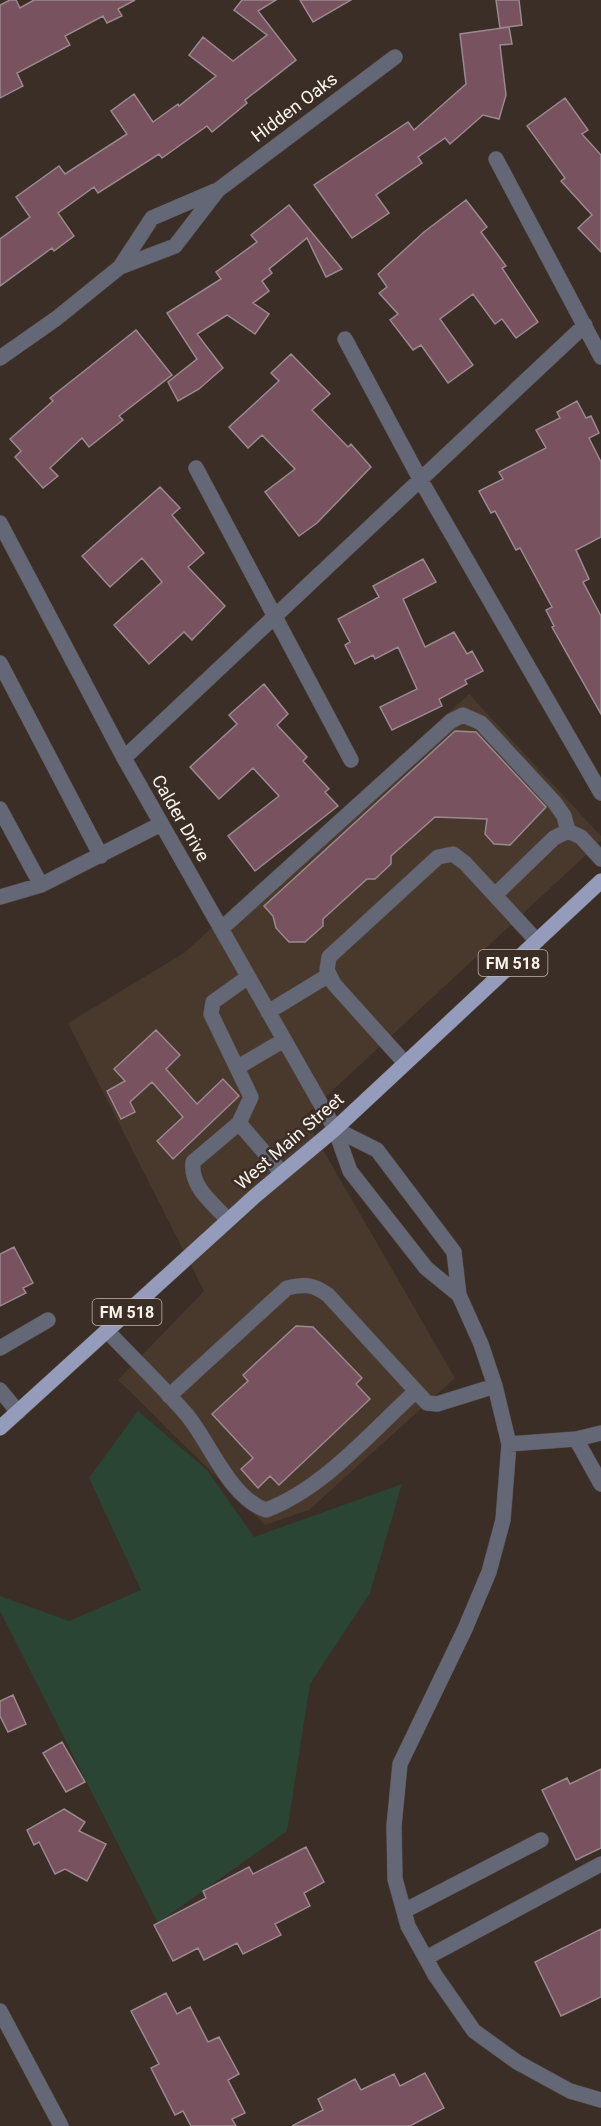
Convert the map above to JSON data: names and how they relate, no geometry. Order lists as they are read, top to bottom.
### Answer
{
  "streets": {
    "main road": ["FM 518", "West Main Street"],
    "street": ["Hidden Oaks", "Calder Drive"]
  },
  "crossings": [
    ["Calder Drive", "West Main Street"]
  ]
}
